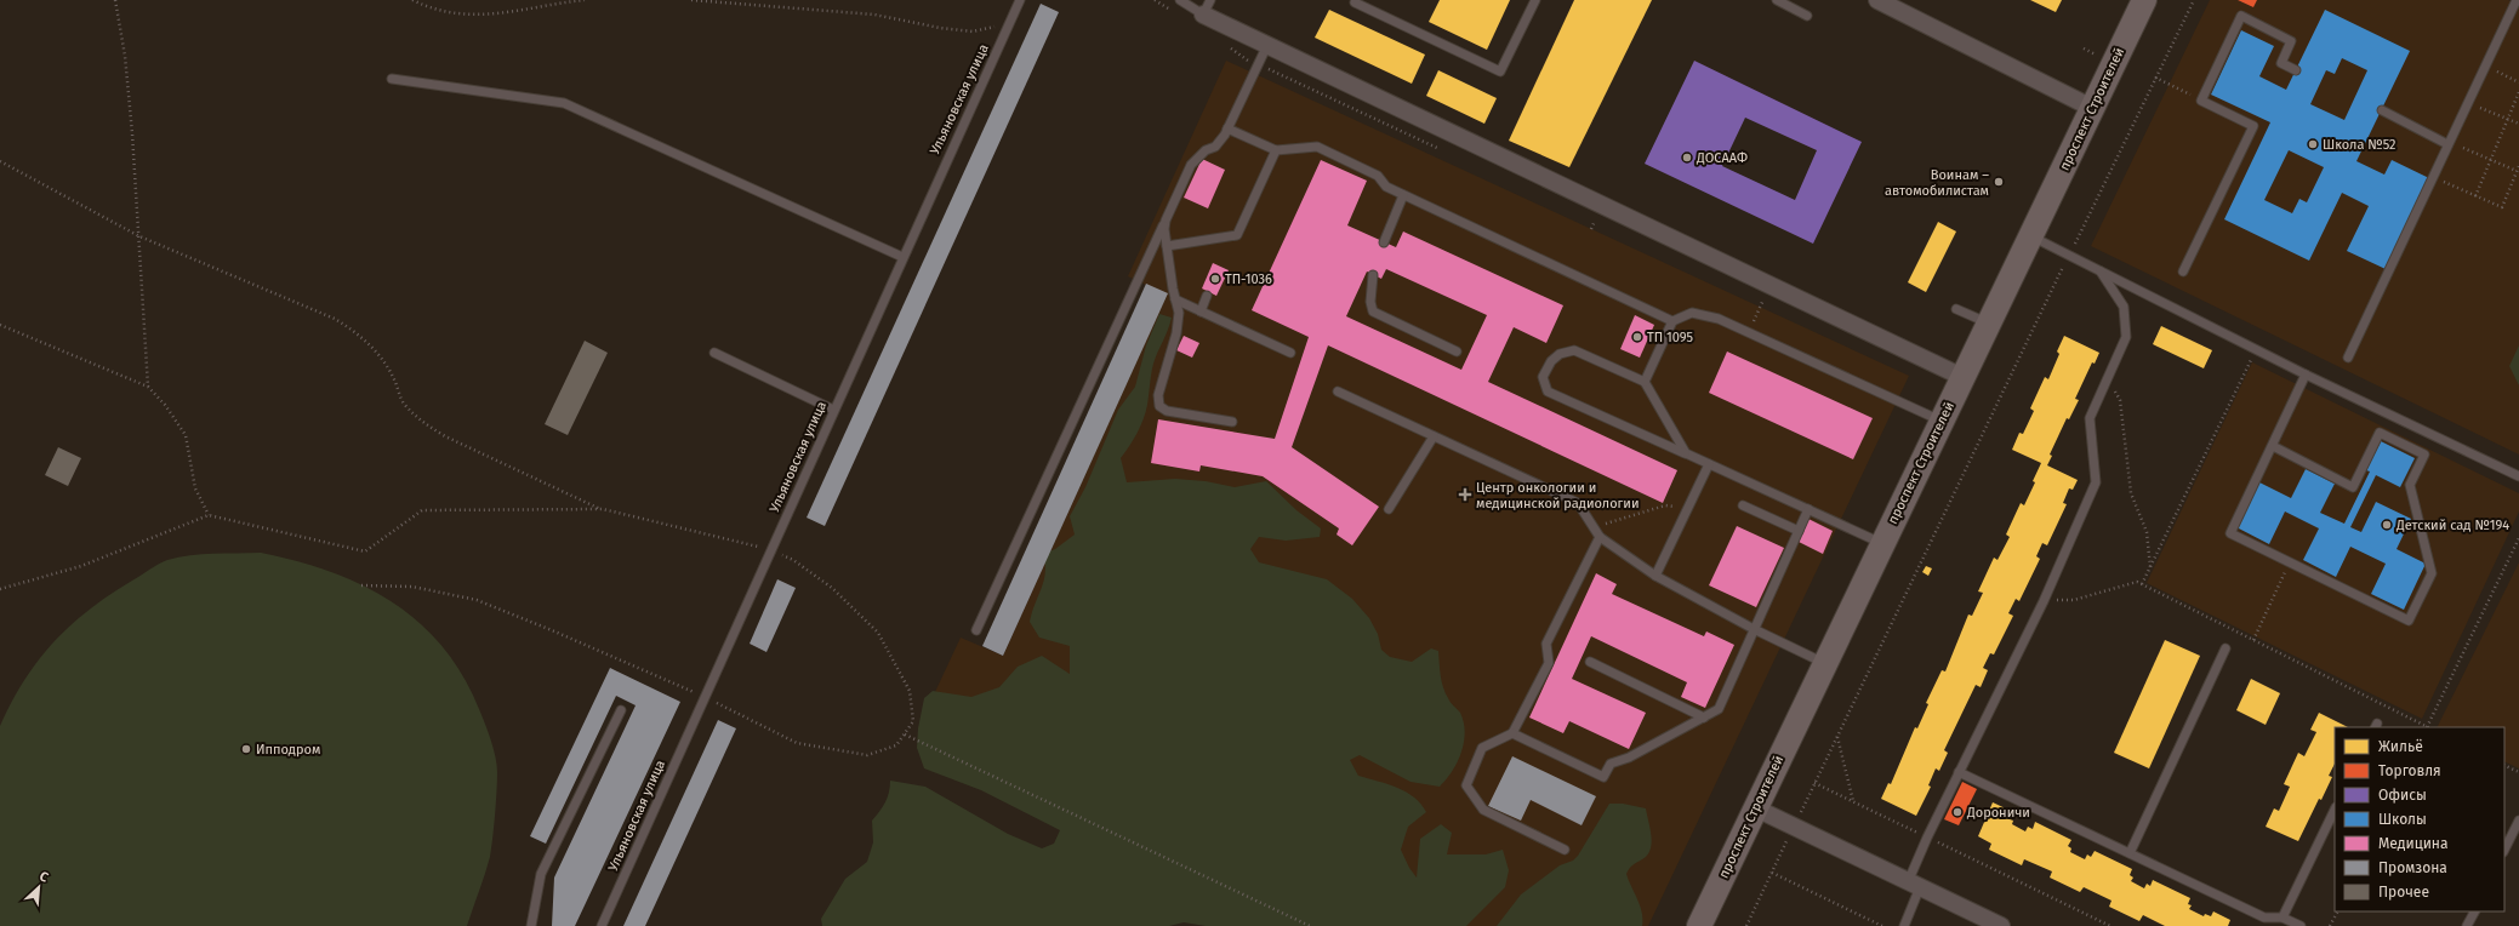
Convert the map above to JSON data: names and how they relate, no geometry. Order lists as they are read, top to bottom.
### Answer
{
  "streets": {
    "main road": ["проспект Строителей"],
    "lane": ["Ульяновская улица"]
  },
  "places": {
    "other": [
      "Школа №52",
      "ДОСААФ",
      "Воинам – автомобилистам",
      "ТП-1036",
      "ТП 1095",
      "Детский сад №194",
      "Ипподром",
      "Дороничи"
    ],
    "health": ["Центр онкологии и медицинской радиологии"]
  },
  "legend": [
    "Жильё",
    "Торговля",
    "Офисы",
    "Школы",
    "Медицина",
    "Промзона",
    "Прочее"
  ],
  "north": "top right"
}
